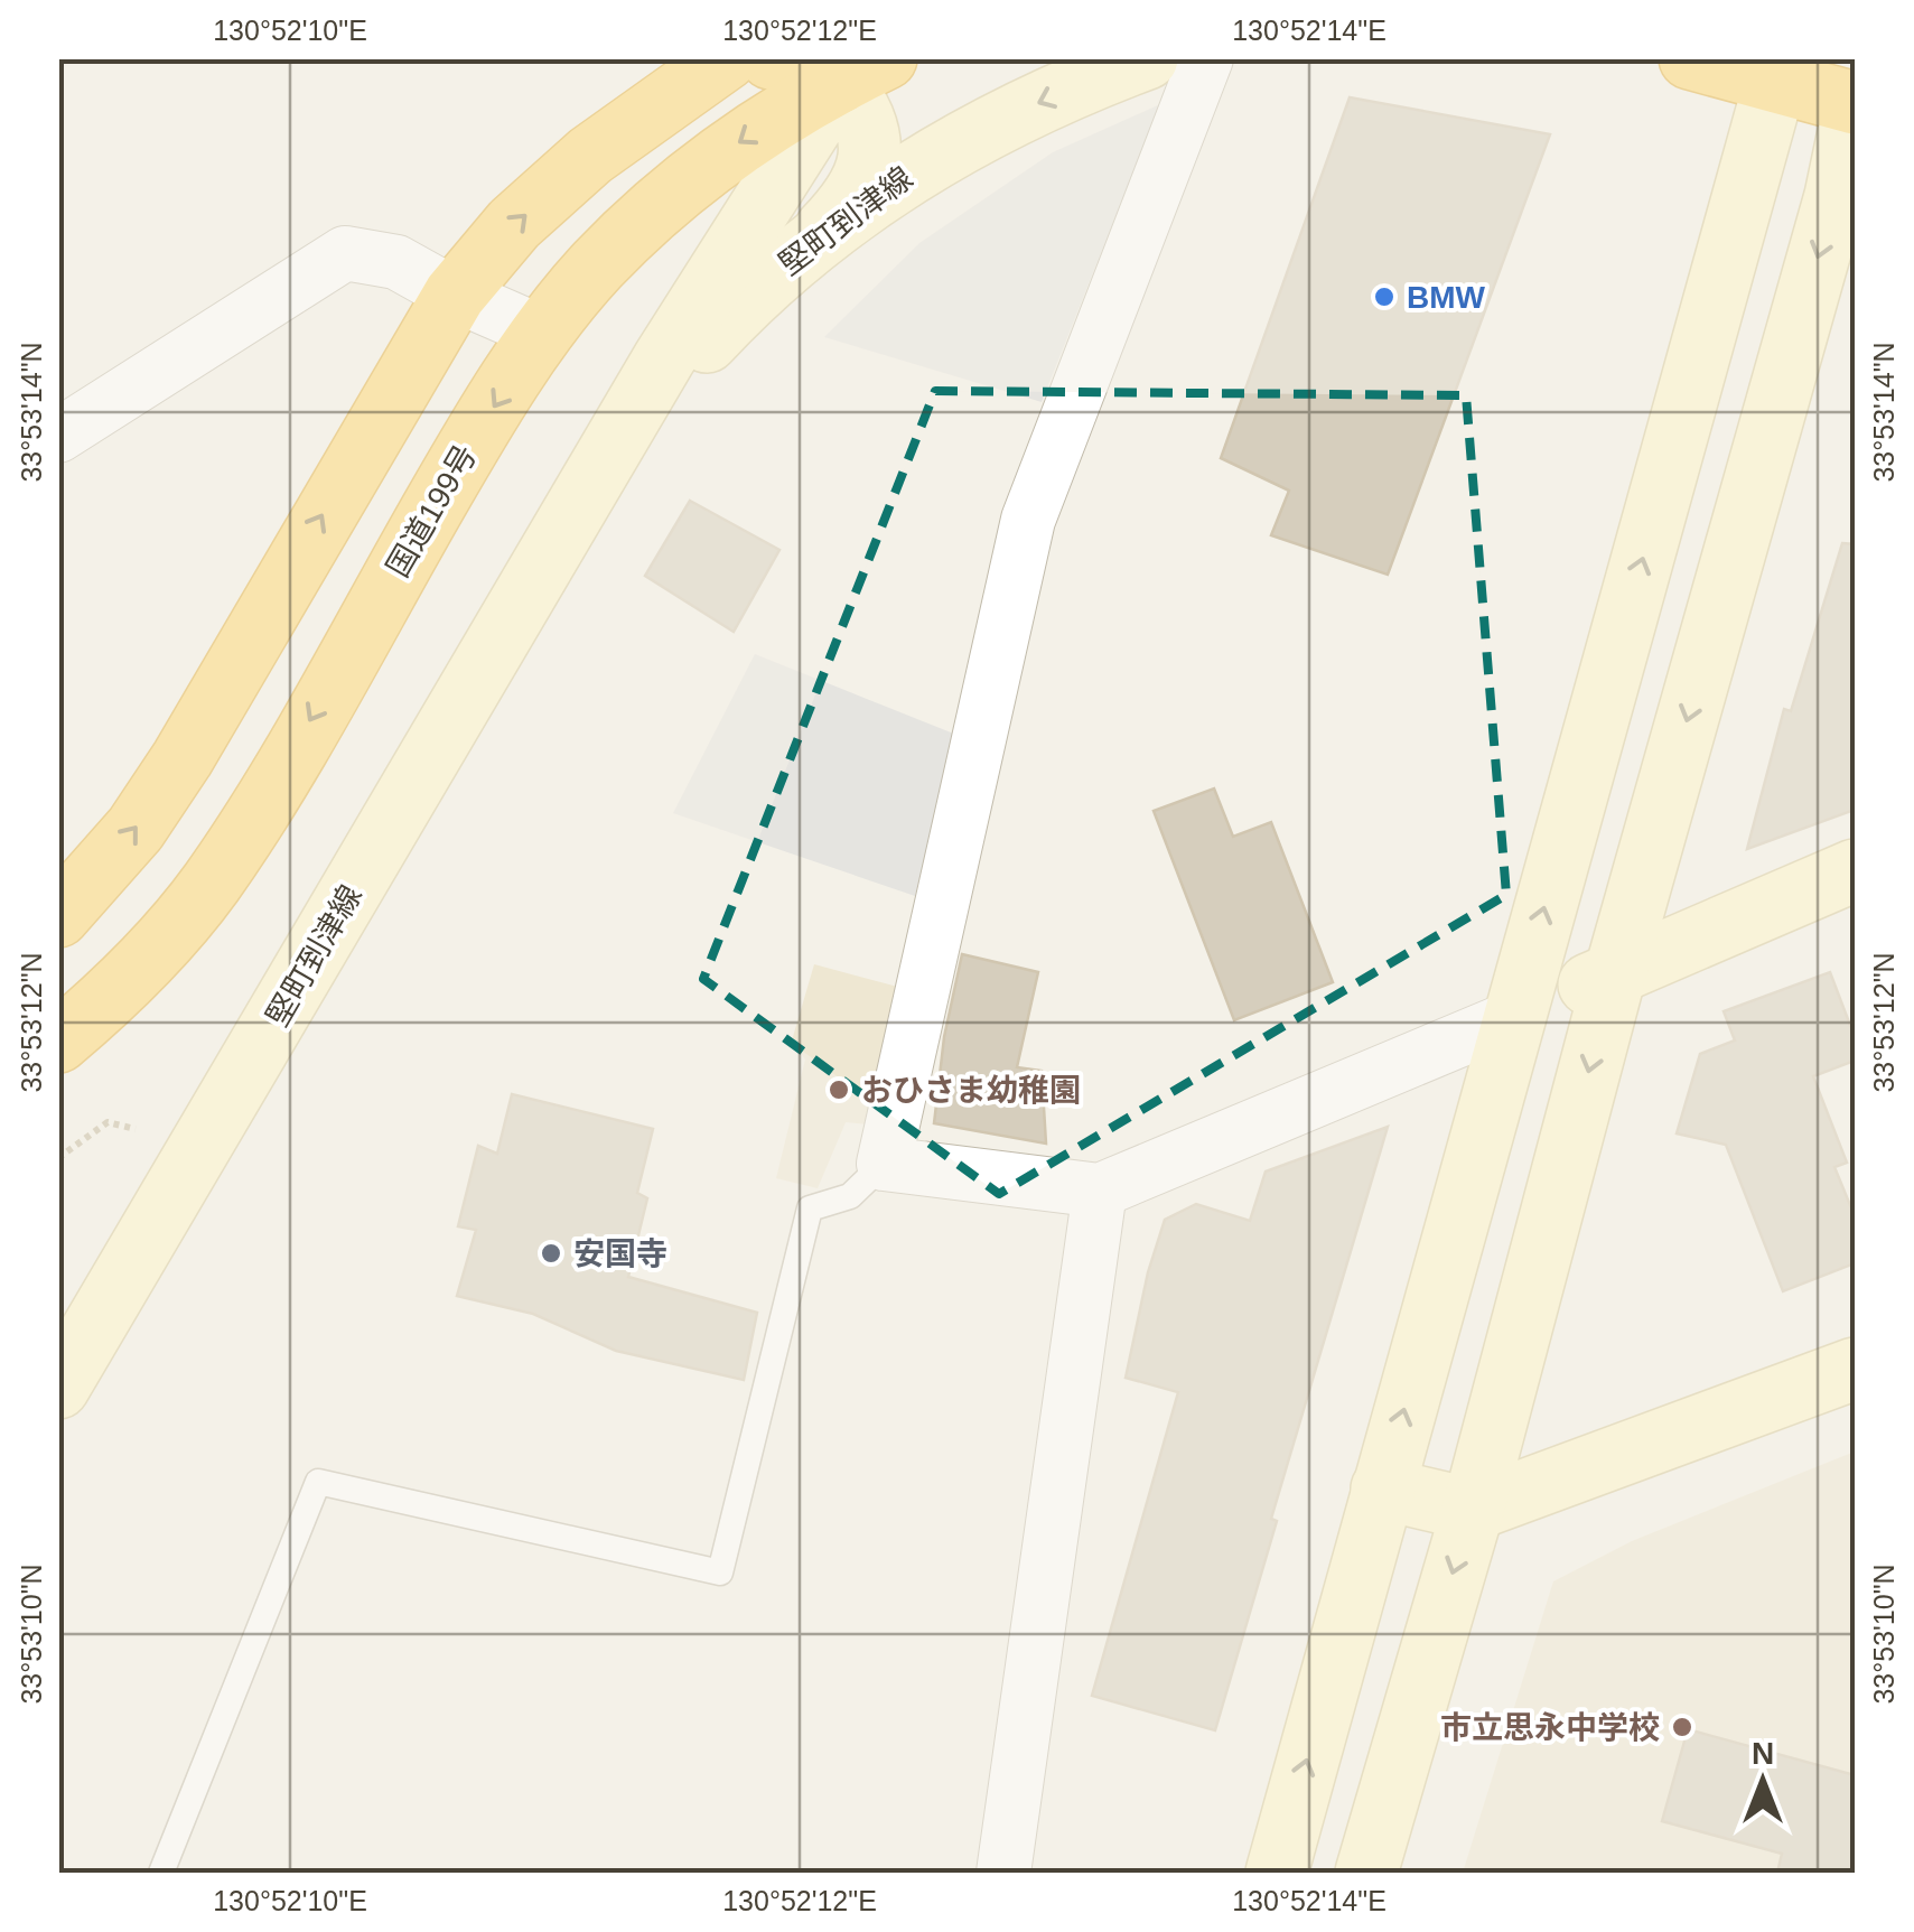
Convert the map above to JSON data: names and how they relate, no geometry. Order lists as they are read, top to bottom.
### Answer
{
  "streets": {
    "highway": ["国道199号"],
    "street": ["堅町到津線"]
  },
  "crossings": [
    ["堅町到津線", "国道199号"]
  ],
  "places": [
    "BMW",
    "おひさま幼稚園",
    "安国寺",
    "市立思永中学校"
  ],
  "north": "top",
  "coordinates": [
    "130°52'10\"E",
    "130°52'12\"E",
    "130°52'14\"E",
    "33°53'14\"N",
    "33°53'12\"N",
    "33°53'10\"N"
  ]
}
